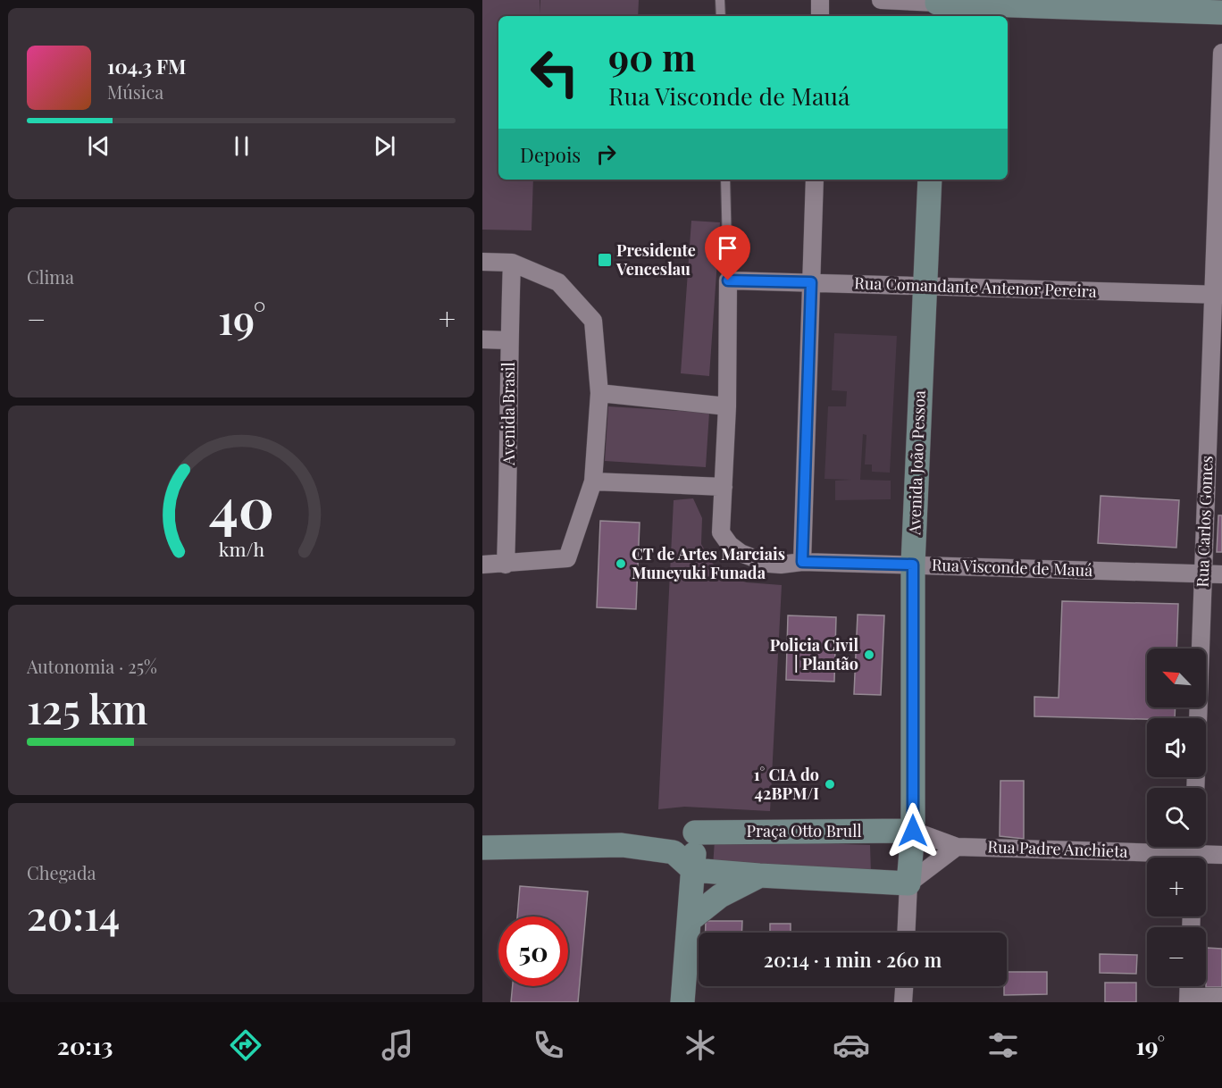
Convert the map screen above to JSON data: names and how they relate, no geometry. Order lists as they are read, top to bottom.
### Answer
{
  "streets": {
    "main road": ["Avenida João Pessoa", "Praça Otto Brull"],
    "street": [
      "Rua Comandante Antenor Pereira",
      "Avenida Brasil",
      "Rua Carlos Gomes",
      "Rua Visconde de Mauá",
      "Rua Padre Anchieta"
    ]
  },
  "crossings": [
    ["Rua Comandante Antenor Pereira", "Avenida João Pessoa"],
    ["Rua Comandante Antenor Pereira", "Rua Carlos Gomes"],
    ["Avenida João Pessoa", "Rua Visconde de Mauá"],
    ["Avenida João Pessoa", "Praça Otto Brull"],
    ["Avenida João Pessoa", "Rua Padre Anchieta"],
    ["Rua Carlos Gomes", "Rua Visconde de Mauá"],
    ["Praça Otto Brull", "Rua Padre Anchieta"]
  ],
  "places": {
    "transit": ["Presidente Venceslau"],
    "other": ["CT de Artes Marciais Muneyuki Funada", "Policia Civil | Plantão", "1° CIA do 42BPM/I"]
  },
  "north": "top left",
  "page": {
    "turn": ["90 m", "Rua Visconde de Mauá"],
    "song": ["104.3 FM", "Música"],
    "then": "Depois",
    "tile": [
      "Clima",
      ["Autonomia · 25%", "125 km"],
      ["Chegada", "20:14"]
    ],
    "heat": ["−", "19°", "+"],
    "map_buttons": ["+", "−"],
    "limit": "50",
    "trip": "20:14 · 1 min · 260 m",
    "tabs": ["20:13", "19°"],
    "gauge": ["40", "km/h"]
  }
}
